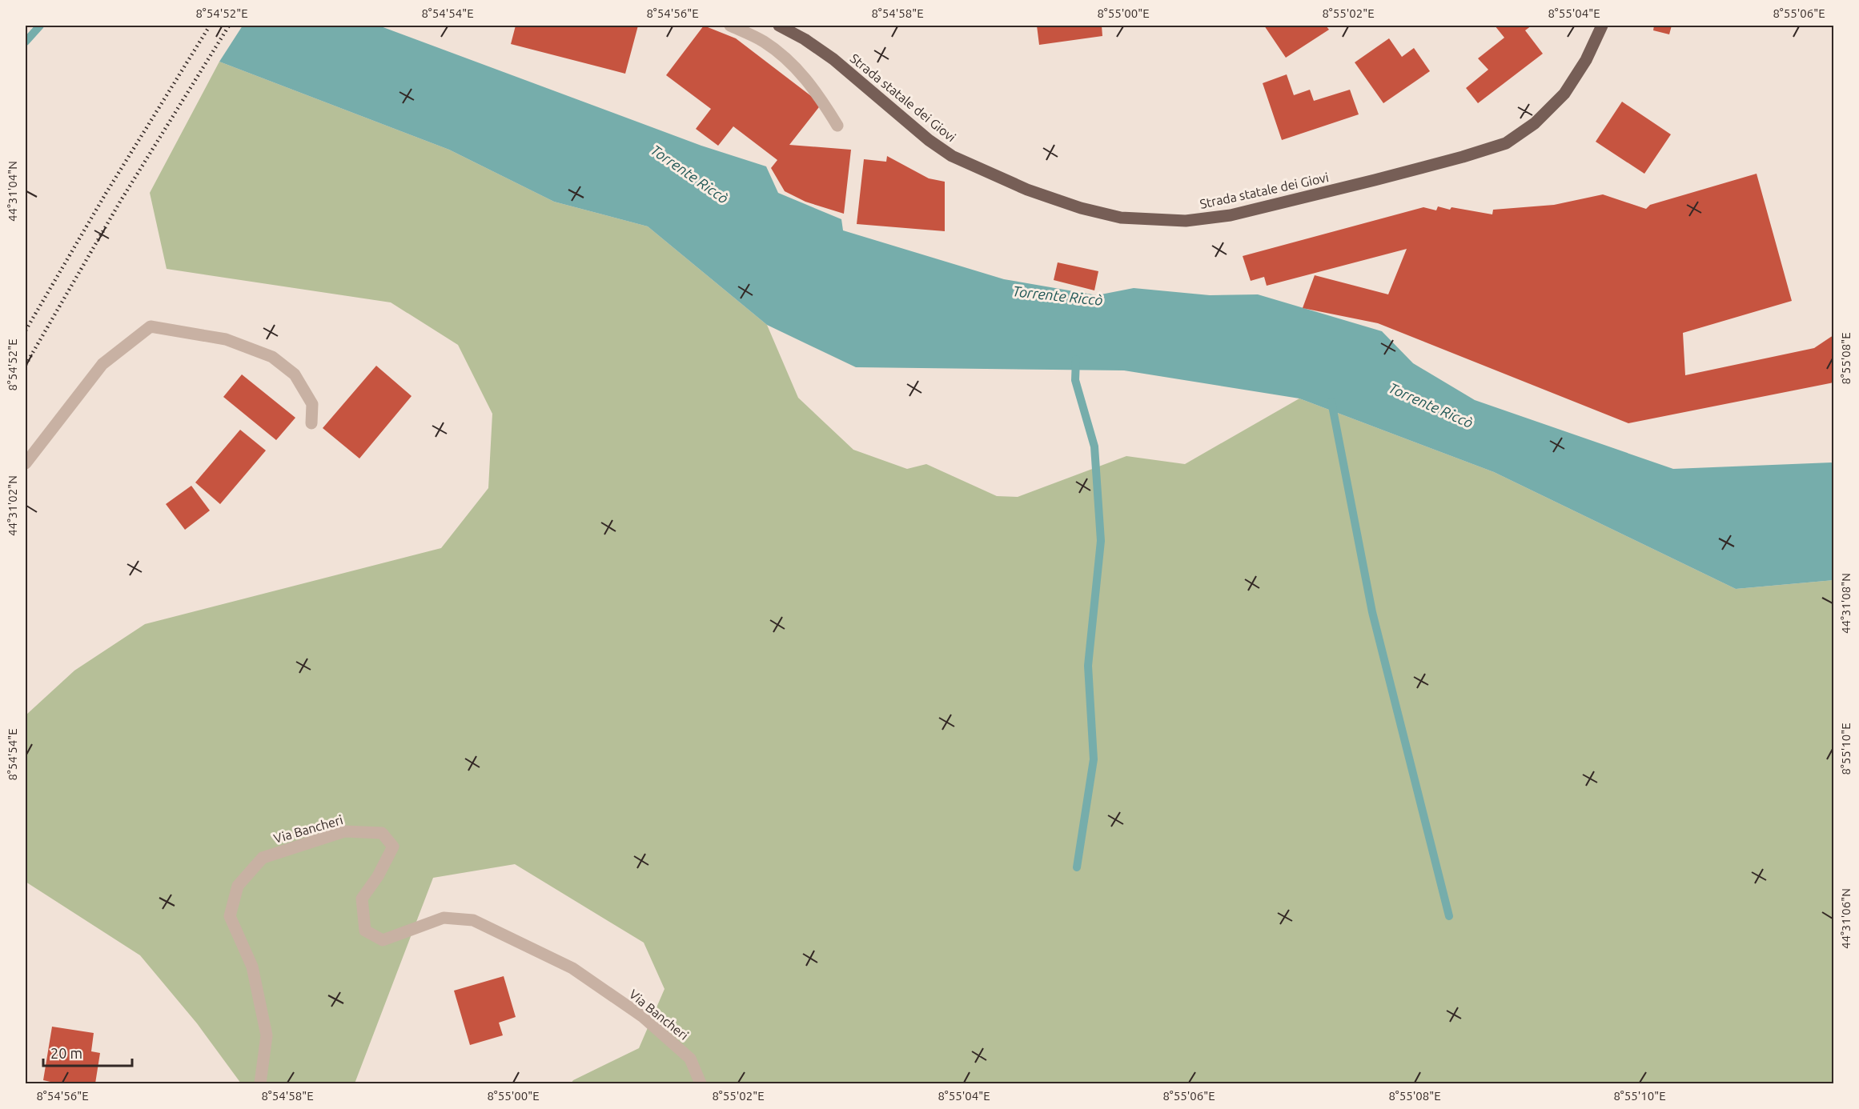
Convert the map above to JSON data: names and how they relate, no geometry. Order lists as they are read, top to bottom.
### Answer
{
  "streets": {
    "main road": ["Strada statale dei Giovi"],
    "street": ["Via Bancheri"]
  },
  "water": ["Torrente Riccò"],
  "scale_bar": "20 m",
  "coordinates": [
    "8°54'52\"E",
    "8°54'54\"E",
    "8°54'56\"E",
    "8°54'58\"E",
    "8°55'00\"E",
    "8°55'02\"E",
    "8°55'04\"E",
    "8°55'06\"E",
    "44°31'04\"N",
    "8°55'08\"E",
    "44°31'02\"N",
    "44°31'08\"N",
    "8°55'10\"E",
    "44°31'06\"N"
  ]
}
